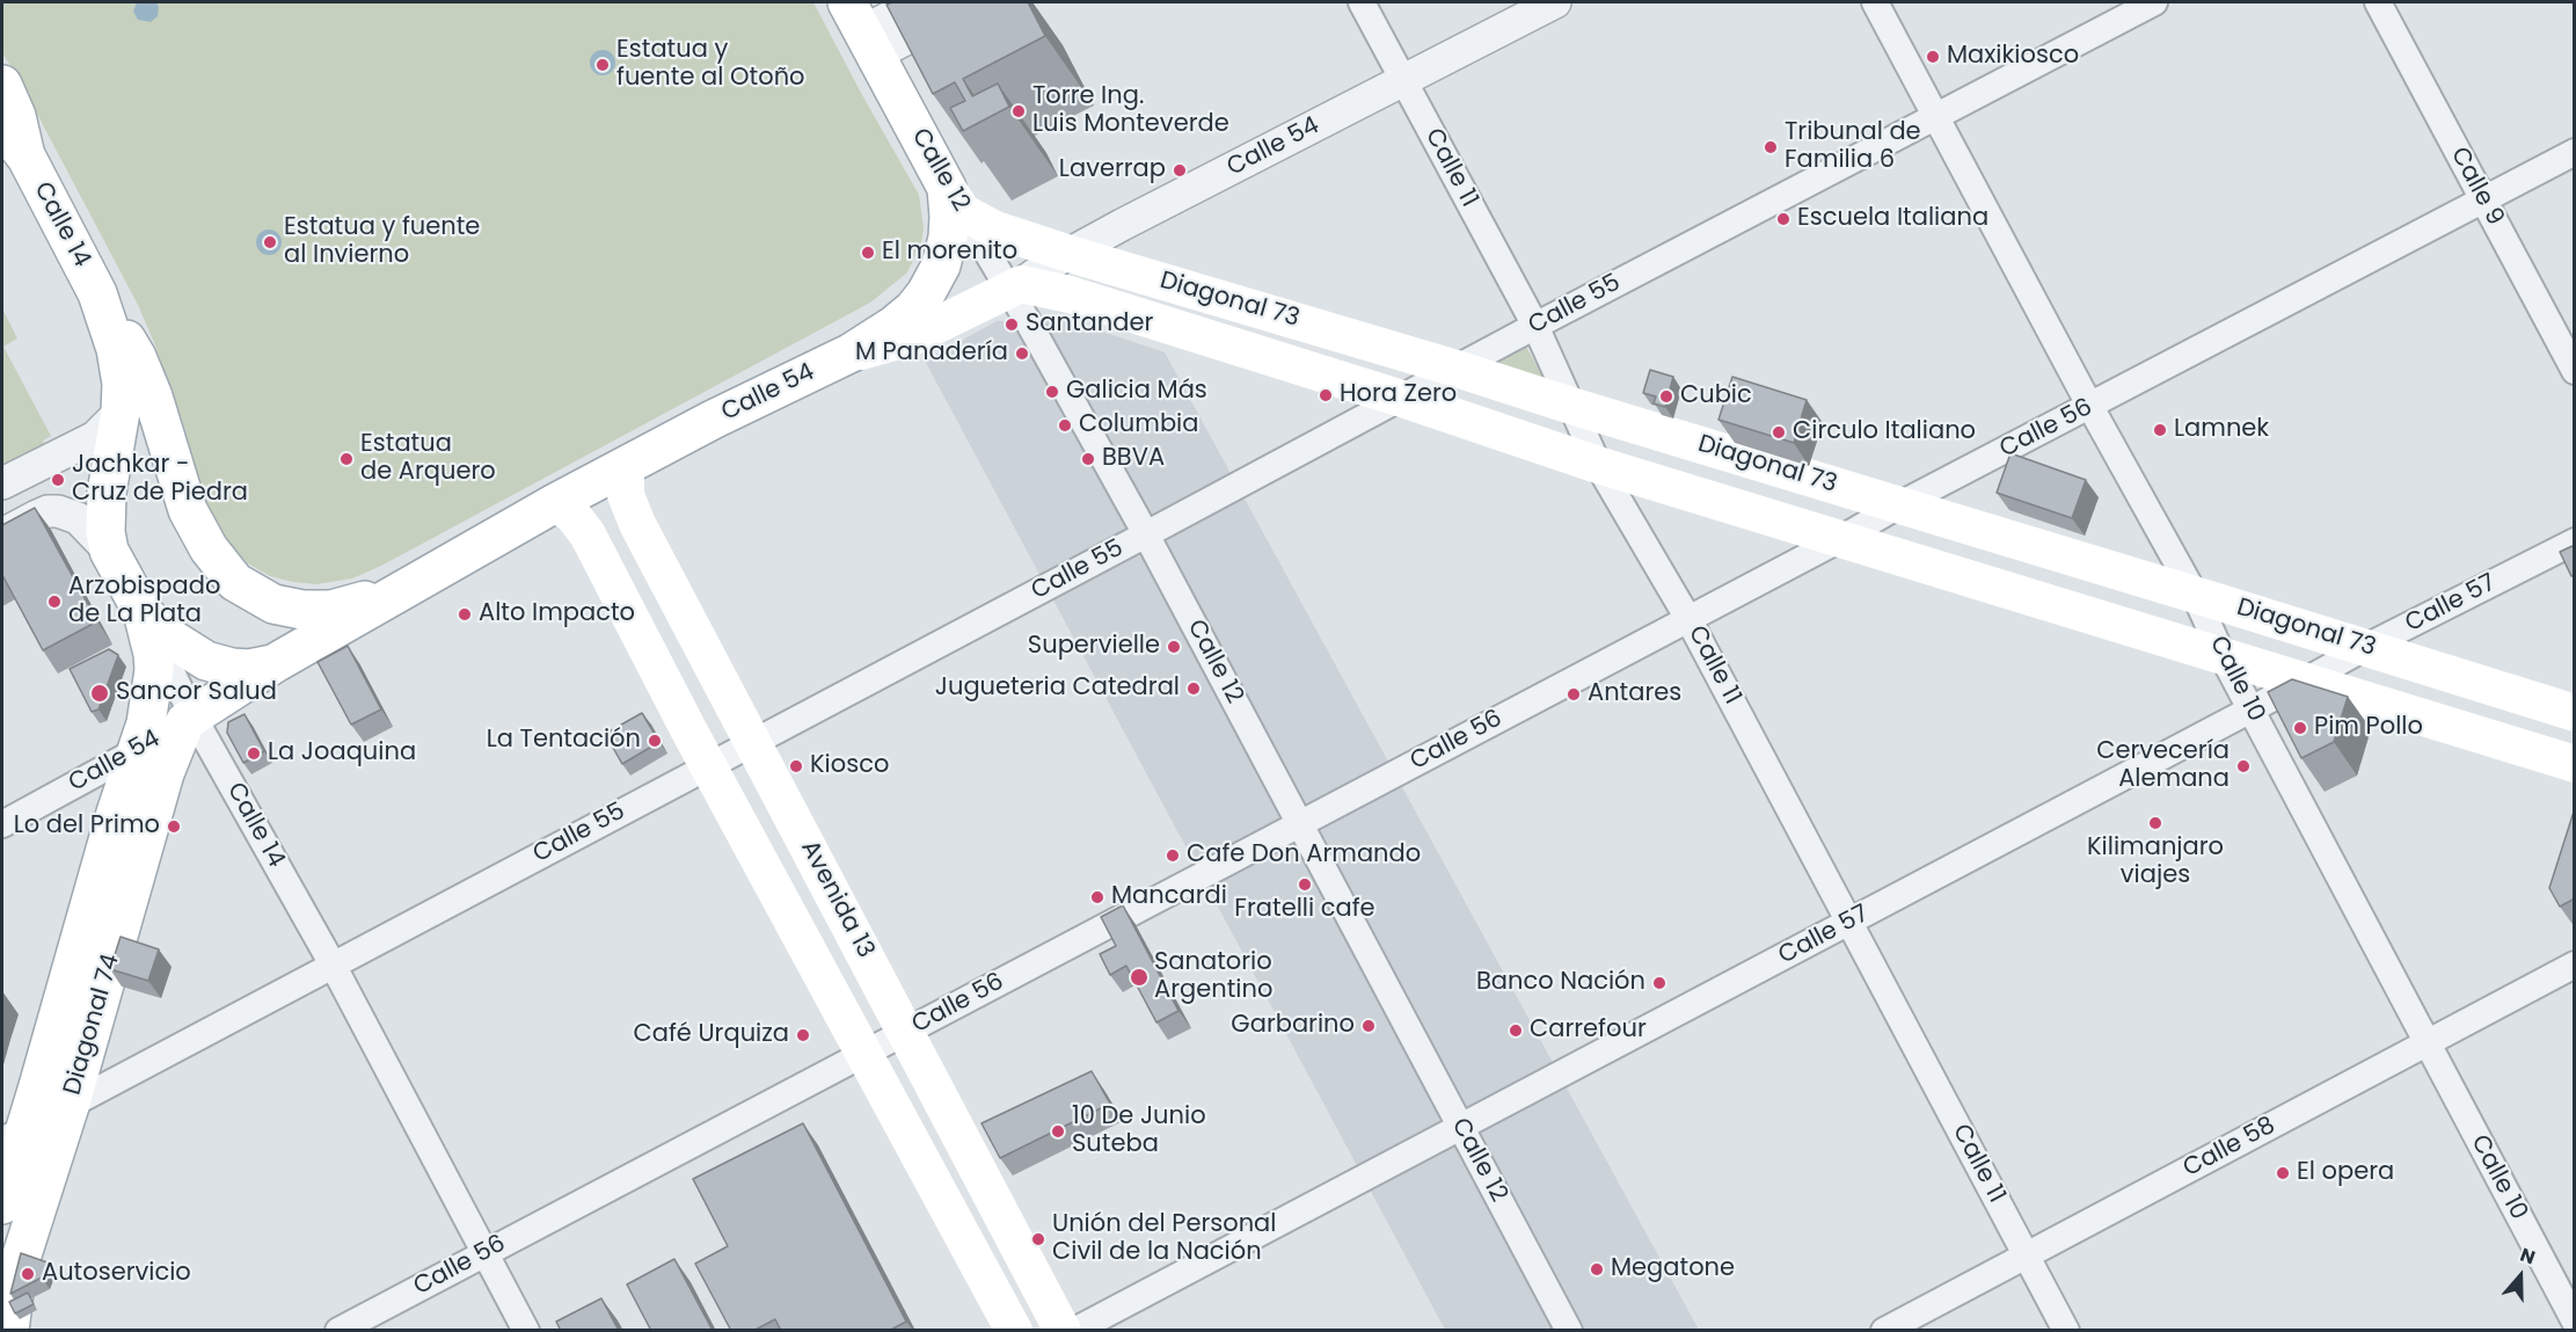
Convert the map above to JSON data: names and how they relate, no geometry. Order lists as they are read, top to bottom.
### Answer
{
  "streets": {
    "main road": [
      "Calle 54",
      "Calle 12",
      "Calle 14",
      "Diagonal 73",
      "Avenida 13",
      "Diagonal 74"
    ],
    "street": [
      "Calle 11",
      "Calle 9",
      "Calle 55",
      "Calle 56",
      "Calle 57",
      "Calle 10",
      "Calle 58"
    ]
  },
  "crossings": [
    ["Calle 54", "Calle 11"],
    ["Calle 54", "Calle 12"],
    ["Calle 54", "Calle 14"],
    ["Calle 54", "Diagonal 73"],
    ["Calle 54", "Avenida 13"],
    ["Calle 54", "Diagonal 74"],
    ["Calle 11", "Diagonal 73"],
    ["Calle 11", "Calle 55"],
    ["Calle 11", "Calle 56"],
    ["Calle 11", "Calle 57"],
    ["Calle 11", "Calle 58"],
    ["Calle 12", "Diagonal 73"],
    ["Calle 12", "Calle 55"],
    ["Calle 12", "Calle 56"],
    ["Calle 12", "Calle 57"],
    ["Calle 9", "Calle 56"],
    ["Calle 14", "Calle 55"],
    ["Calle 14", "Calle 56"],
    ["Calle 14", "Diagonal 74"],
    ["Diagonal 73", "Calle 55"],
    ["Diagonal 73", "Calle 56"],
    ["Diagonal 73", "Calle 57"],
    ["Diagonal 73", "Calle 10"],
    ["Calle 55", "Calle 10"],
    ["Calle 55", "Avenida 13"],
    ["Calle 55", "Diagonal 74"],
    ["Calle 56", "Calle 10"],
    ["Calle 56", "Avenida 13"],
    ["Calle 57", "Calle 10"],
    ["Calle 10", "Calle 58"]
  ],
  "places": [
    "Maxikiosco",
    "Estatua y fuente al Otoño",
    "Torre Ing. Luis Monteverde",
    "Tribunal de Familia 6",
    "Laverrap",
    "Escuela Italiana",
    "Estatua y fuente al Invierno",
    "El morenito",
    "Santander",
    "M Panadería",
    "Galicia Más",
    "Hora Zero",
    "Cubic",
    "Columbia",
    "Lamnek",
    "Circulo Italiano",
    "Estatua de Arquero",
    "BBVA",
    "Jachkar - Cruz de Piedra",
    "Arzobispado de La Plata",
    "Alto Impacto",
    "Supervielle",
    "Jugueteria Catedral",
    "Sancor Salud",
    "Antares",
    "Pim Pollo",
    "La Tentación",
    "La Joaquina",
    "Kiosco",
    "Cervecería Alemana",
    "Kilimanjaro viajes",
    "Lo del Primo",
    "Cafe Don Armando",
    "Fratelli cafe",
    "Mancardi",
    "Sanatorio Argentino",
    "Banco Nación",
    "Garbarino",
    "Carrefour",
    "Café Urquiza",
    "10 De Junio Suteba",
    "El opera",
    "Unión del Personal Civil de la Nación",
    "Megatone",
    "Autoservicio"
  ],
  "north": "top"
}
